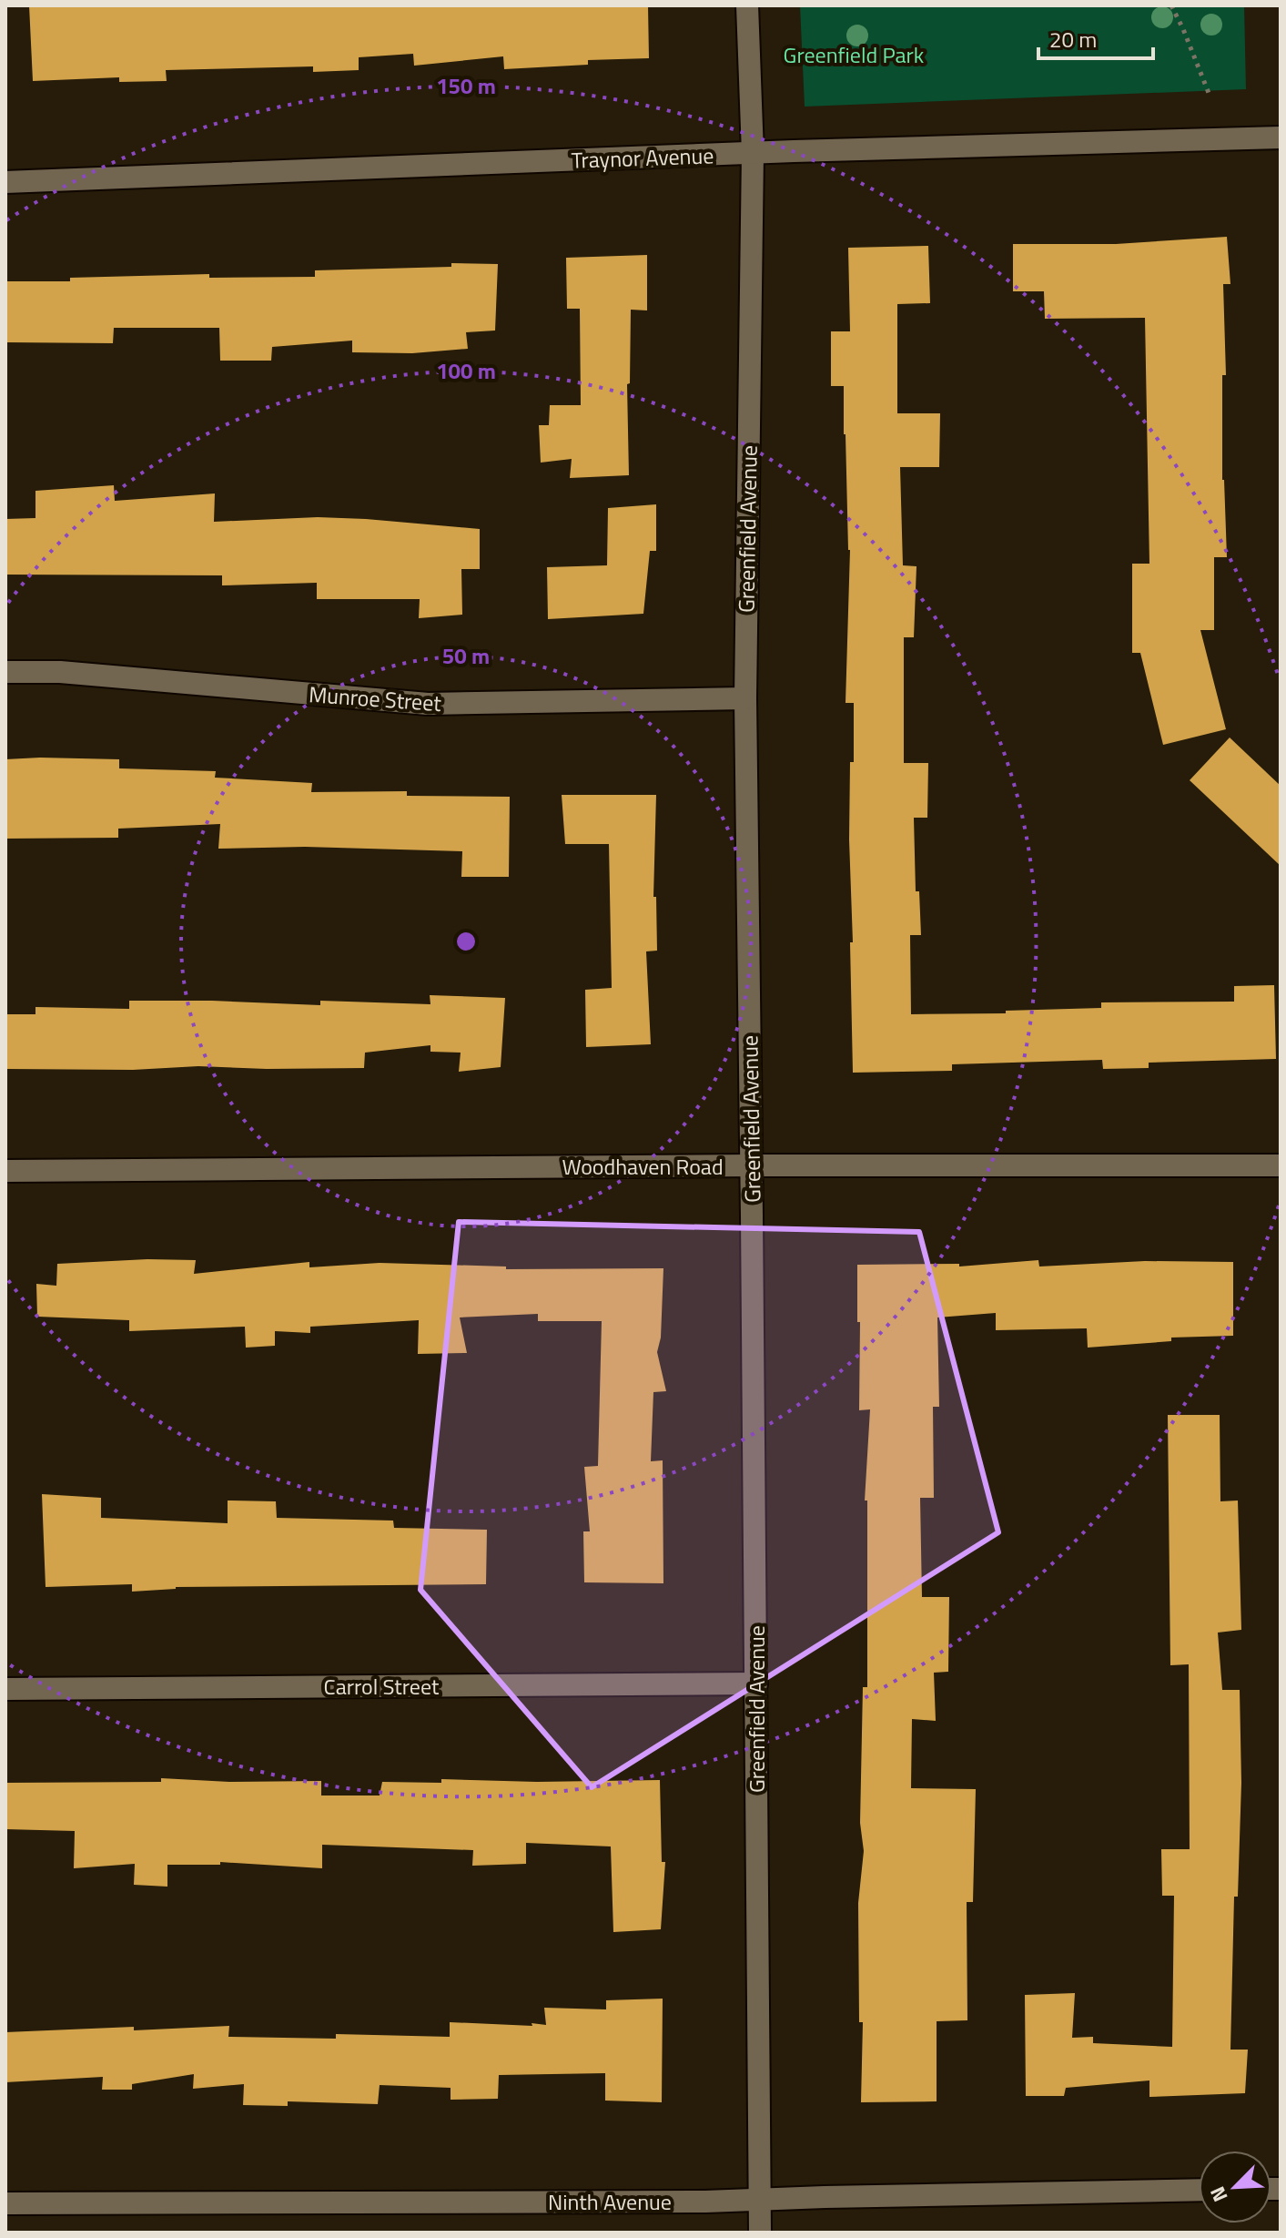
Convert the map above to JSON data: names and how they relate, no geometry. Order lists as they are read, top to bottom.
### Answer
{
  "streets": {
    "street": [
      "Traynor Avenue",
      "Greenfield Avenue",
      "Munroe Street",
      "Woodhaven Road",
      "Carrol Street",
      "Ninth Avenue"
    ]
  },
  "crossings": [
    ["Traynor Avenue", "Greenfield Avenue"],
    ["Greenfield Avenue", "Munroe Street"],
    ["Greenfield Avenue", "Woodhaven Road"],
    ["Greenfield Avenue", "Carrol Street"],
    ["Greenfield Avenue", "Ninth Avenue"]
  ],
  "parks": ["Greenfield Park"],
  "scale_bar": "20 m",
  "north": "bottom left",
  "rings": ["150 m", "100 m", "50 m"]
}
